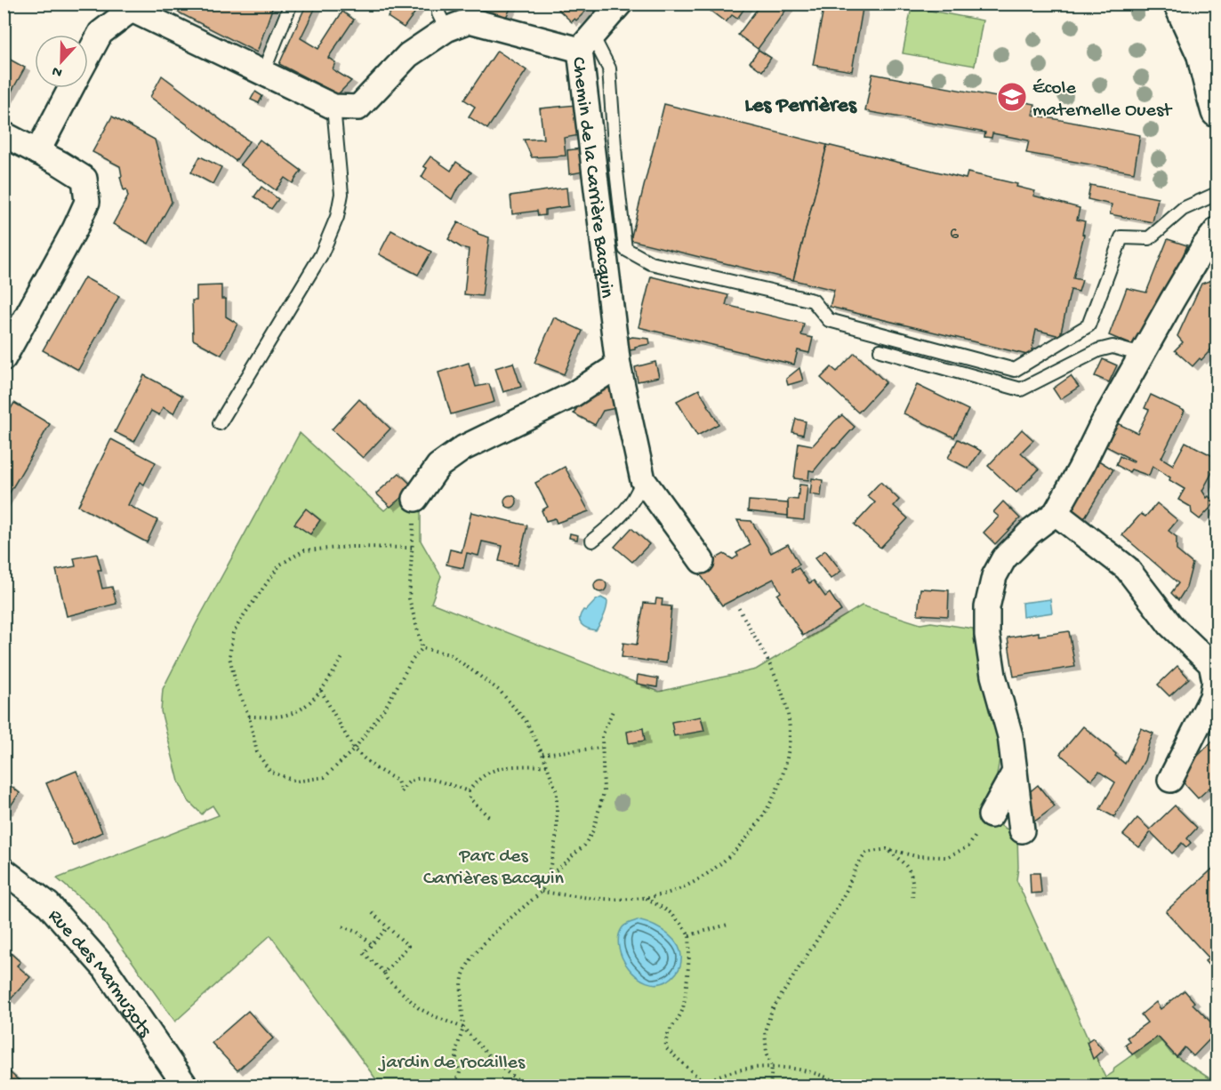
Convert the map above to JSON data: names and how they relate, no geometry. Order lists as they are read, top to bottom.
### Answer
{
  "streets": {
    "street": ["Chemin de la Carrière Bacquin", "Rue des Marmuzots"]
  },
  "districts": ["Les Perrières"],
  "parks": ["Parc des Carrières Bacquin", "jardin de rocailles"],
  "places": {
    "school or university": ["École maternelle Ouest"]
  },
  "house_numbers": ["6"],
  "north": "bottom"
}
